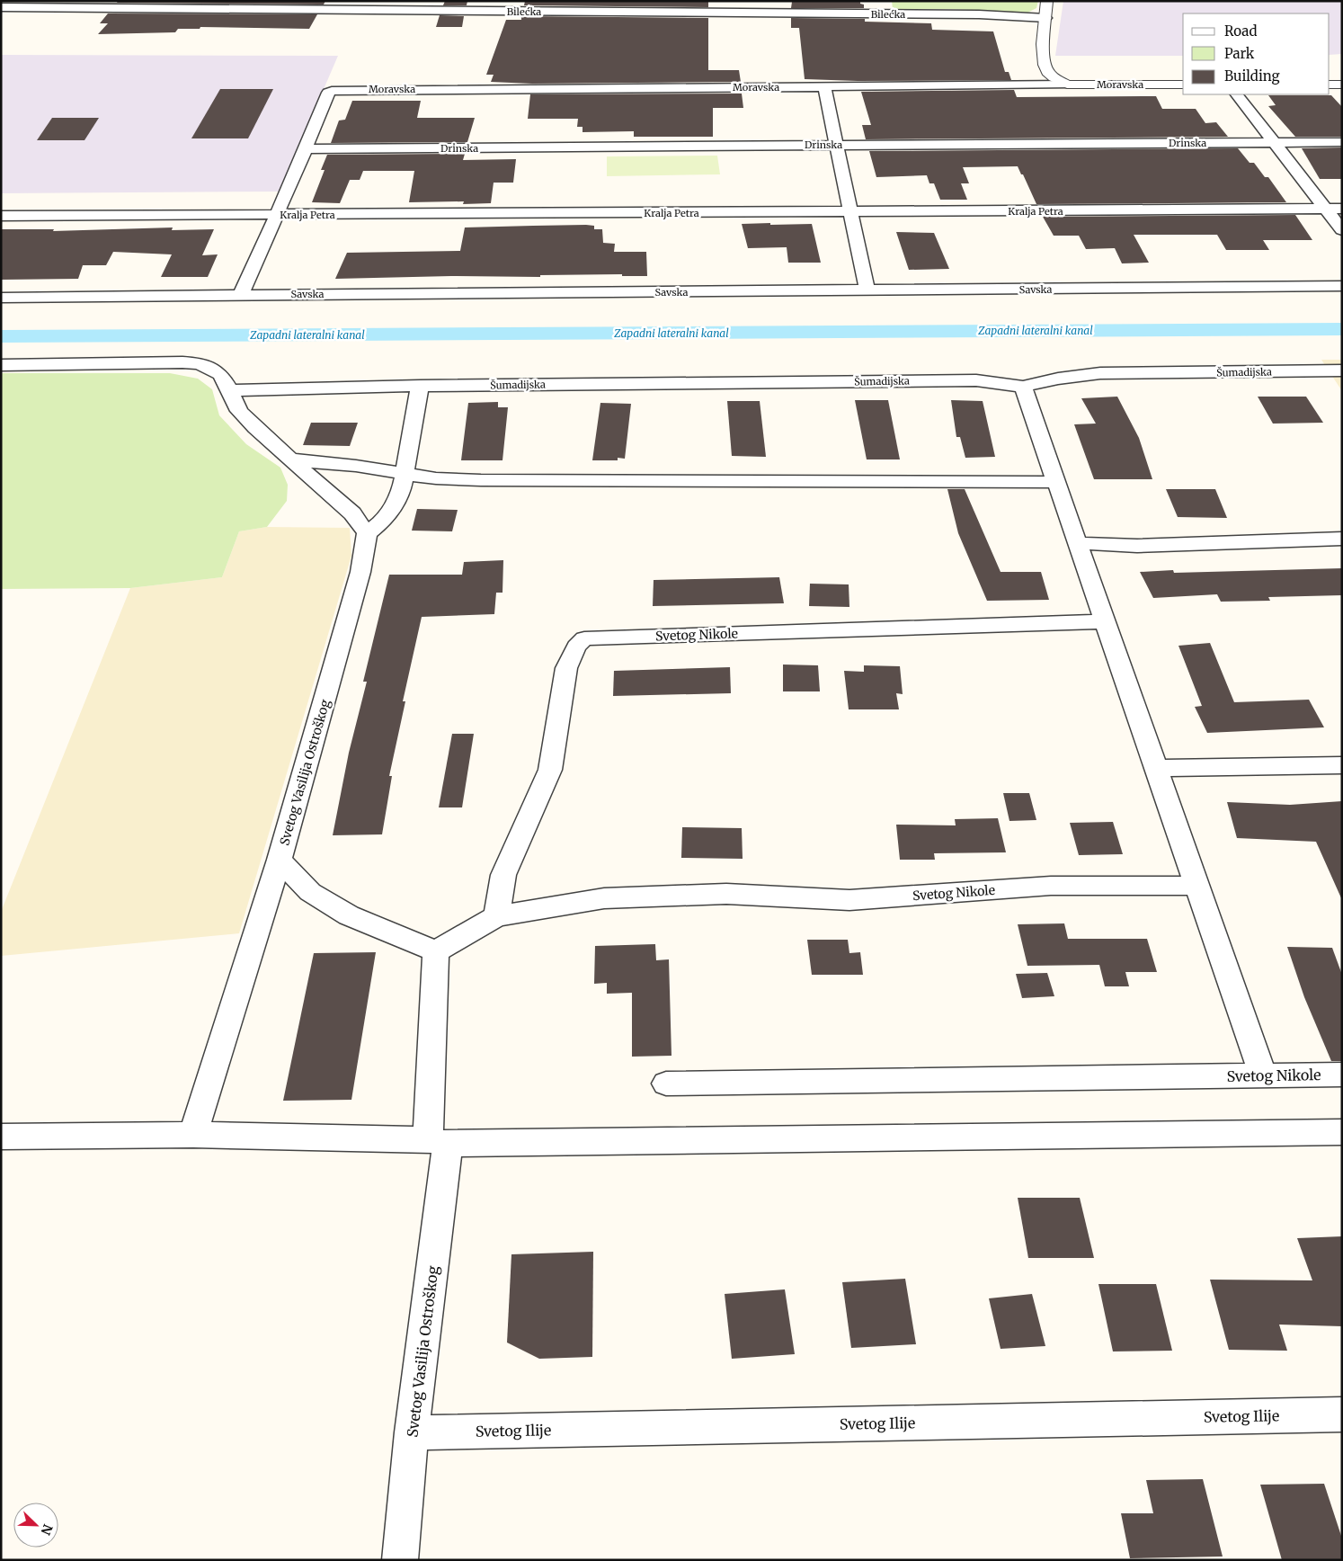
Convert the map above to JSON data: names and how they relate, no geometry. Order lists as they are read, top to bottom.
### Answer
{
  "streets": {
    "street": [
      "Bilećka",
      "Moravska",
      "Drinska",
      "Kralja Petra",
      "Savska",
      "Šumadijska",
      "Svetog Nikole",
      "Svetog Vasilija Ostroškog",
      "Svetog Ilije"
    ]
  },
  "crossings": [
    ["Moravska", "Drinska"],
    ["Svetog Nikole", "Svetog Vasilija Ostroškog"],
    ["Svetog Vasilija Ostroškog", "Svetog Ilije"]
  ],
  "water": ["Zapadni lateralni kanal"],
  "legend": ["Road", "Park", "Building"],
  "north": "bottom right"
}
